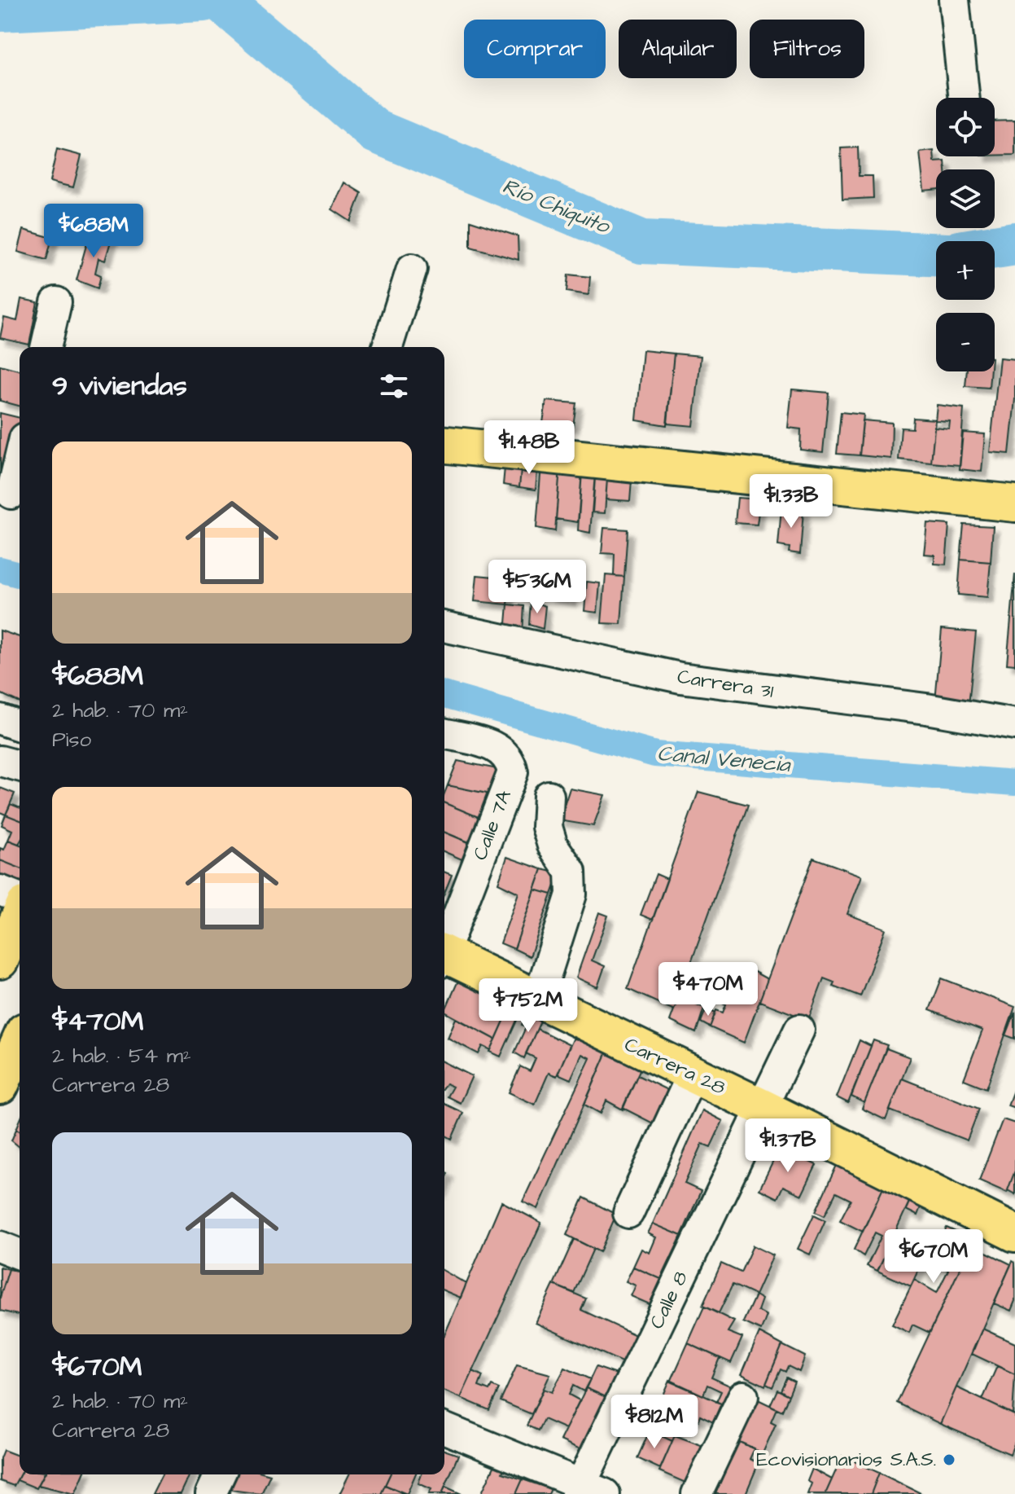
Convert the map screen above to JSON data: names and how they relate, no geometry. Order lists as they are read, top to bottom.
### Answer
{
  "streets": {
    "main road": ["Carrera 28"],
    "street": ["Carrera 31", "Calle 7A", "Calle 8"]
  },
  "crossings": [
    ["Carrera 28", "Calle 8"]
  ],
  "water": ["Río Chiquito", "Canal Venecia"],
  "places": ["Ecovisionarios S.A.S."],
  "page": {
    "chip": ["Comprar", "Alquilar", "Filtros"],
    "map_buttons": ["+", "−"],
    "price": [
      "$688M",
      "$1.48B",
      "$1.33B",
      "$536M",
      "$470M",
      "$752M",
      "$1.37B",
      "$670M",
      "$812M"
    ],
    "heading": "9 viviendas",
    "list": [
      {
        "name": "$688M",
        "note": "2 hab. · 70 m² · Piso"
      },
      {
        "name": "$470M",
        "note": "2 hab. · 54 m² · Carrera 28"
      },
      {
        "name": "$670M",
        "note": "2 hab. · 70 m² · Carrera 28"
      }
    ]
  }
}
